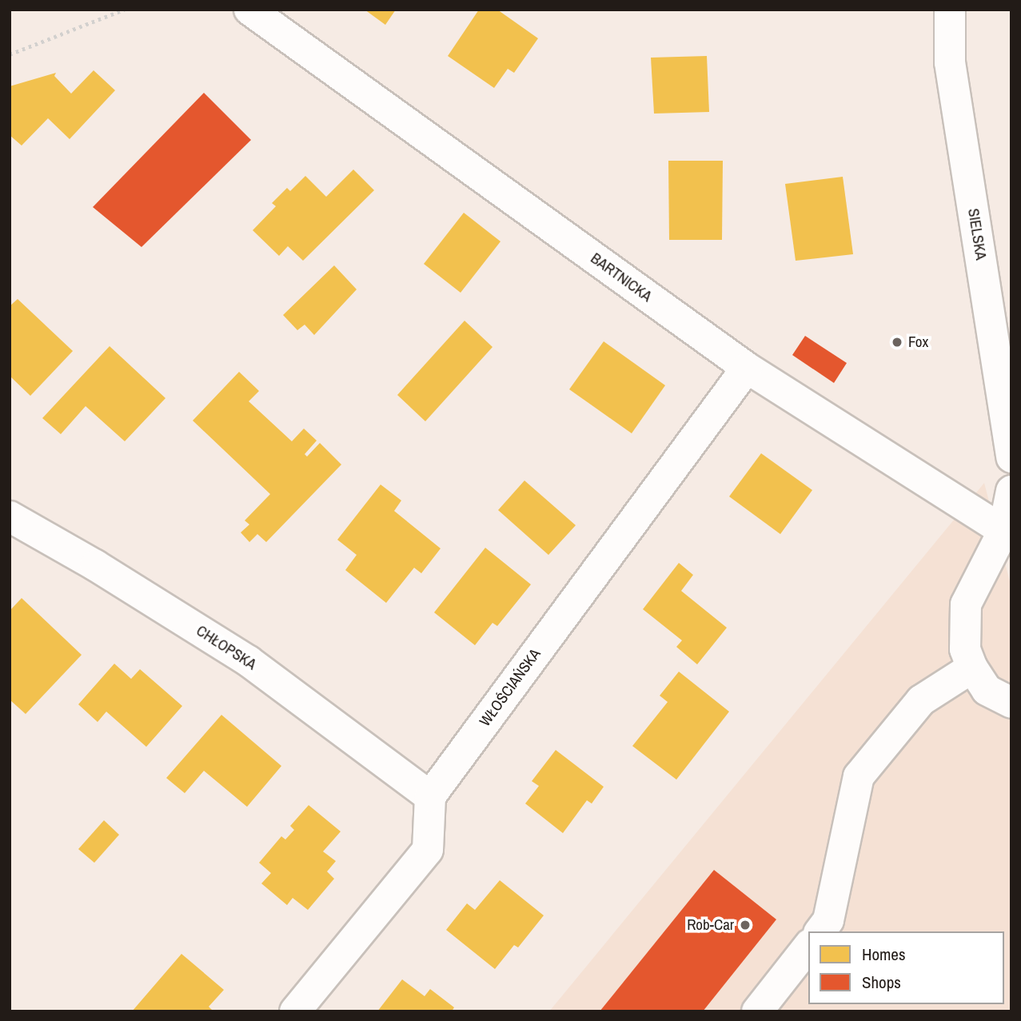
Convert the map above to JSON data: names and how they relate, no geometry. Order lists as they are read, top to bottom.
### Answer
{
  "streets": {
    "street": [
      "SIELSKA",
      "BARTNICKA",
      "CHŁOPSKA",
      "WŁOŚCIAŃSKA"
    ]
  },
  "crossings": [
    ["BARTNICKA", "WŁOŚCIAŃSKA"],
    ["CHŁOPSKA", "WŁOŚCIAŃSKA"]
  ],
  "places": ["Fox", "Rob-Car"],
  "legend": ["Homes", "Shops"]
}
